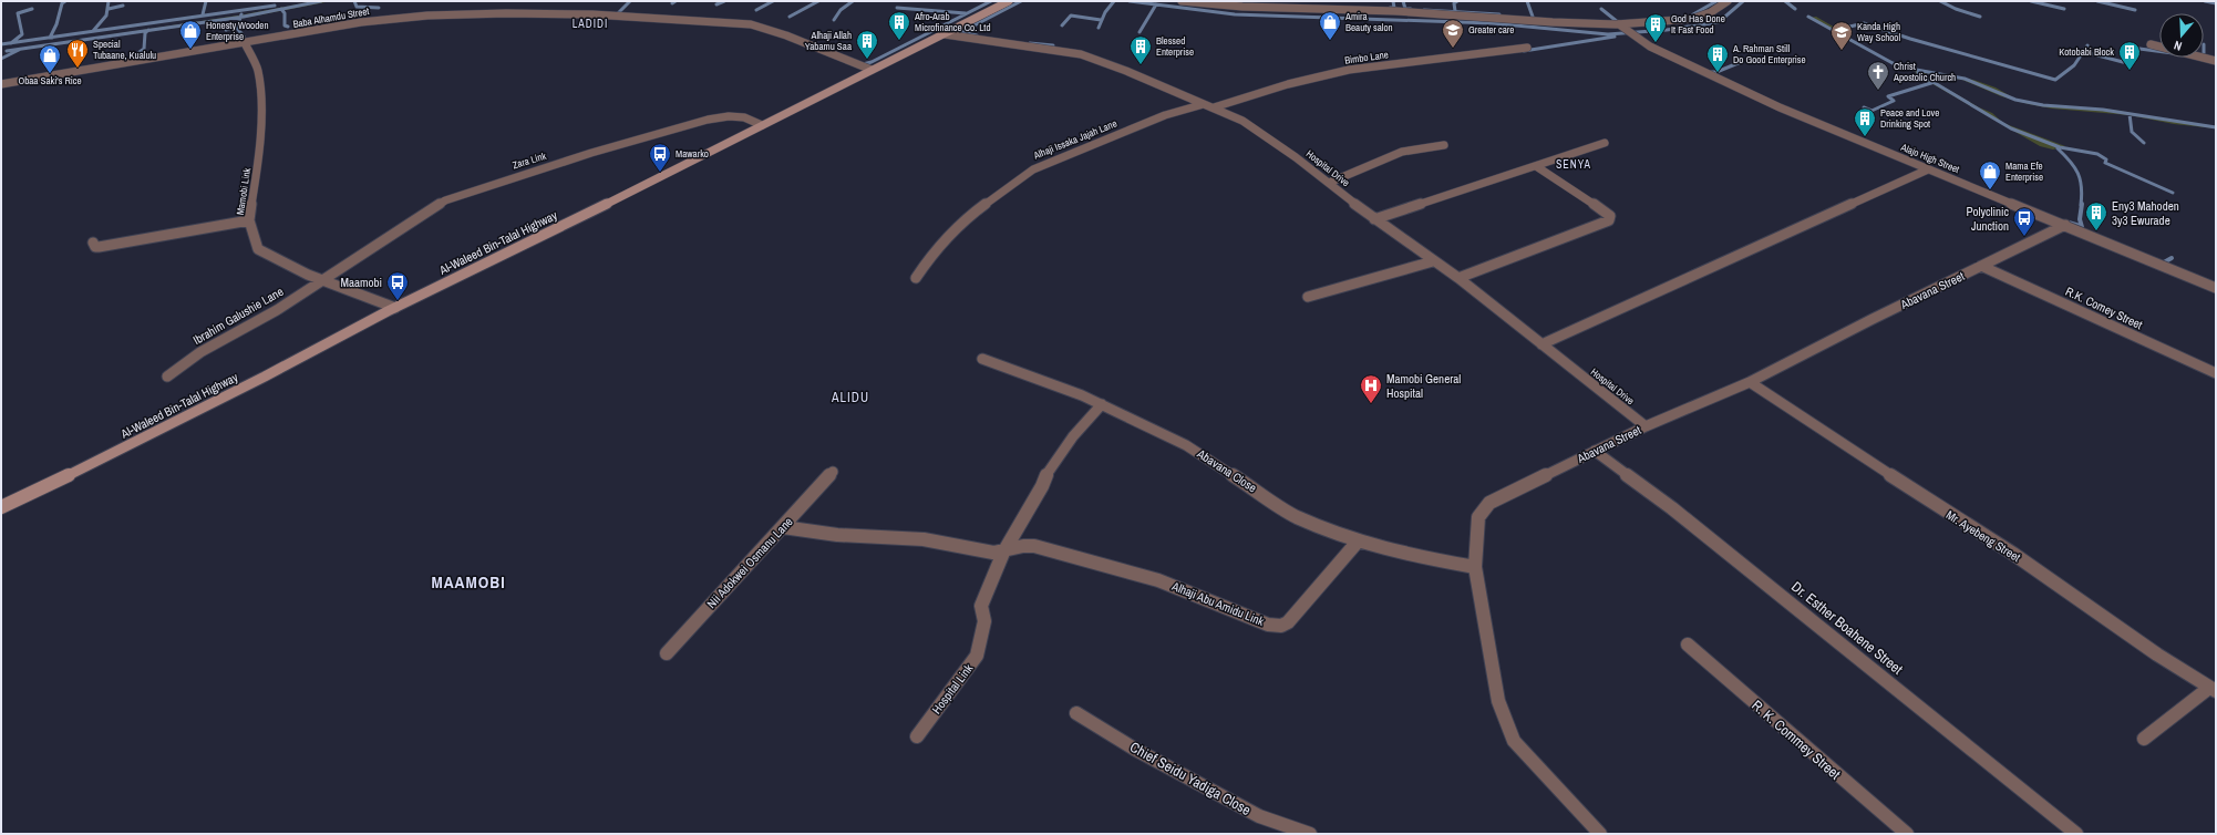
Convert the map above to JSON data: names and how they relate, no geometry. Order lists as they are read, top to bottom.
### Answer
{
  "streets": {
    "street": [
      "Baba Alhamdu Street",
      "Bimbo Lane",
      "Alhaji Issaka Jajah Lane",
      "Alajo High Street",
      "Zara Link",
      "Hospital Drive",
      "Mamobi Link",
      "Al-Waleed Bin-Talal Highway",
      "Abavana Street",
      "R.K. Comey Street",
      "Ibrahim Galushie Lane",
      "Abavana Close",
      "Mr. Ayebeng Street",
      "Nii Adokwei Osmanu Lane",
      "Alhaji Abu Amidu Link",
      "Dr. Esther Boahene Street",
      "Hospital Link",
      "R. K. Commey Street",
      "Chief Seidu Yadiga Close"
    ]
  },
  "crossings": [
    ["Baba Alhamdu Street", "Mamobi Link"],
    ["Baba Alhamdu Street", "Al-Waleed Bin-Talal Highway"],
    ["Bimbo Lane", "Hospital Drive"],
    ["Alhaji Issaka Jajah Lane", "Hospital Drive"],
    ["Alajo High Street", "Abavana Street"],
    ["Zara Link", "Mamobi Link"],
    ["Zara Link", "Al-Waleed Bin-Talal Highway"],
    ["Zara Link", "Ibrahim Galushie Lane"],
    ["Hospital Drive", "Al-Waleed Bin-Talal Highway"],
    ["Hospital Drive", "Abavana Street"],
    ["Mamobi Link", "Al-Waleed Bin-Talal Highway"],
    ["Mamobi Link", "Ibrahim Galushie Lane"],
    ["Abavana Street", "R.K. Comey Street"],
    ["Abavana Street", "Abavana Close"],
    ["Abavana Street", "Mr. Ayebeng Street"],
    ["Abavana Street", "Dr. Esther Boahene Street"],
    ["Abavana Close", "Alhaji Abu Amidu Link"],
    ["Abavana Close", "Hospital Link"],
    ["Alhaji Abu Amidu Link", "Hospital Link"]
  ],
  "districts": [
    "LADIDI",
    "SENYA",
    "ALIDU",
    "MAAMOBI"
  ],
  "places": {
    "building": [
      "Afro-Arab Microfinance Co. Ltd",
      "God Has Done It Fast Food",
      "Alhaji Allah Yabamu Saa",
      "Blessed Enterprise",
      "Kotobabi Block",
      "A. Rahman Still Do Good Enterprise",
      "Peace and Love Drinking Spot",
      "Eny3 Mahoden 3y3 Ewurade"
    ],
    "shop": [
      "Amira Beauty salon",
      "Honesty Wooden Enterprise",
      "Obaa Saki's Rice",
      "Mama Efe Enterprise"
    ],
    "school or university": ["Greater care", "Kanda High Way School"],
    "restaurant": ["Special Tubaane, Kualulu"],
    "church": ["Christ Apostolic Church"],
    "bus stop": ["Mawarko", "Polyclinic Junction", "Maamobi"],
    "hospital": ["Mamobi General Hospital"]
  },
  "north": "bottom"
}
